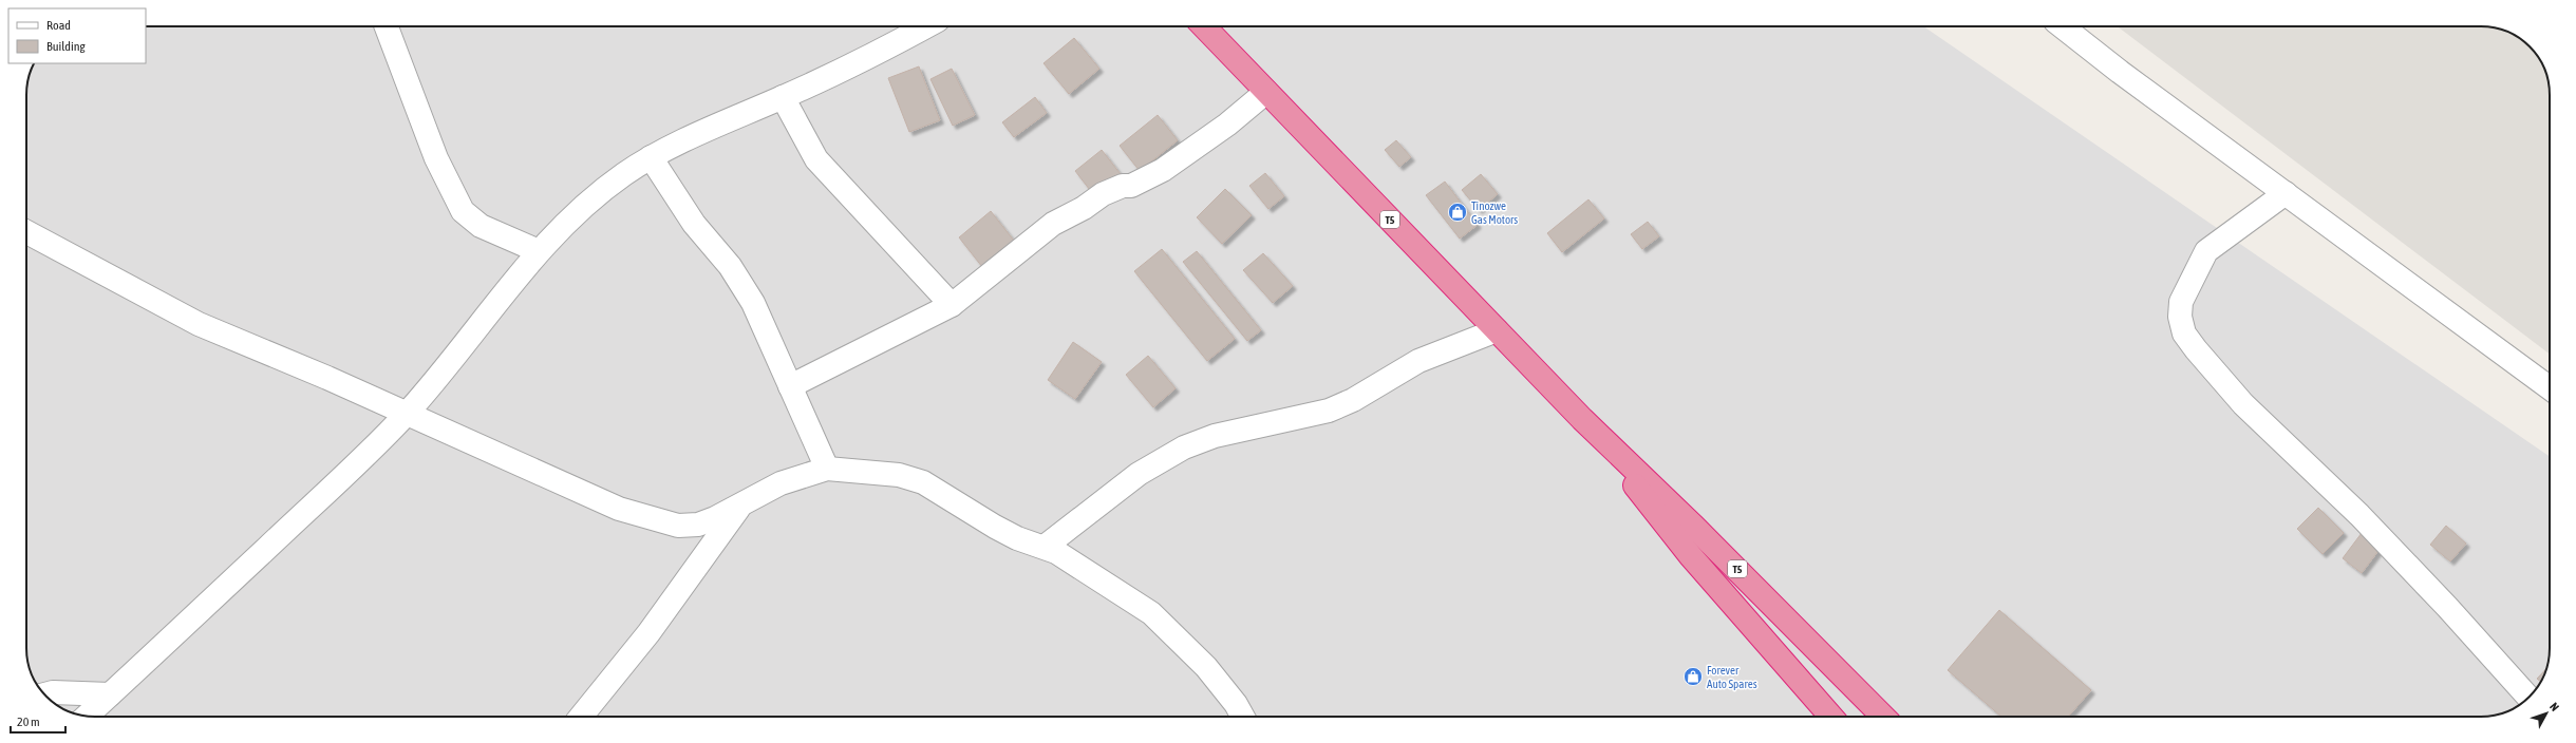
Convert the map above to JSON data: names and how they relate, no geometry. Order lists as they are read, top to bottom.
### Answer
{
  "streets": {
    "highway": ["T5"]
  },
  "places": {
    "shop": ["Tinozwe Gas Motors", "Forever Auto Spares"]
  },
  "legend": ["Road", "Building"],
  "scale_bar": "20 m",
  "north": "top right"
}
